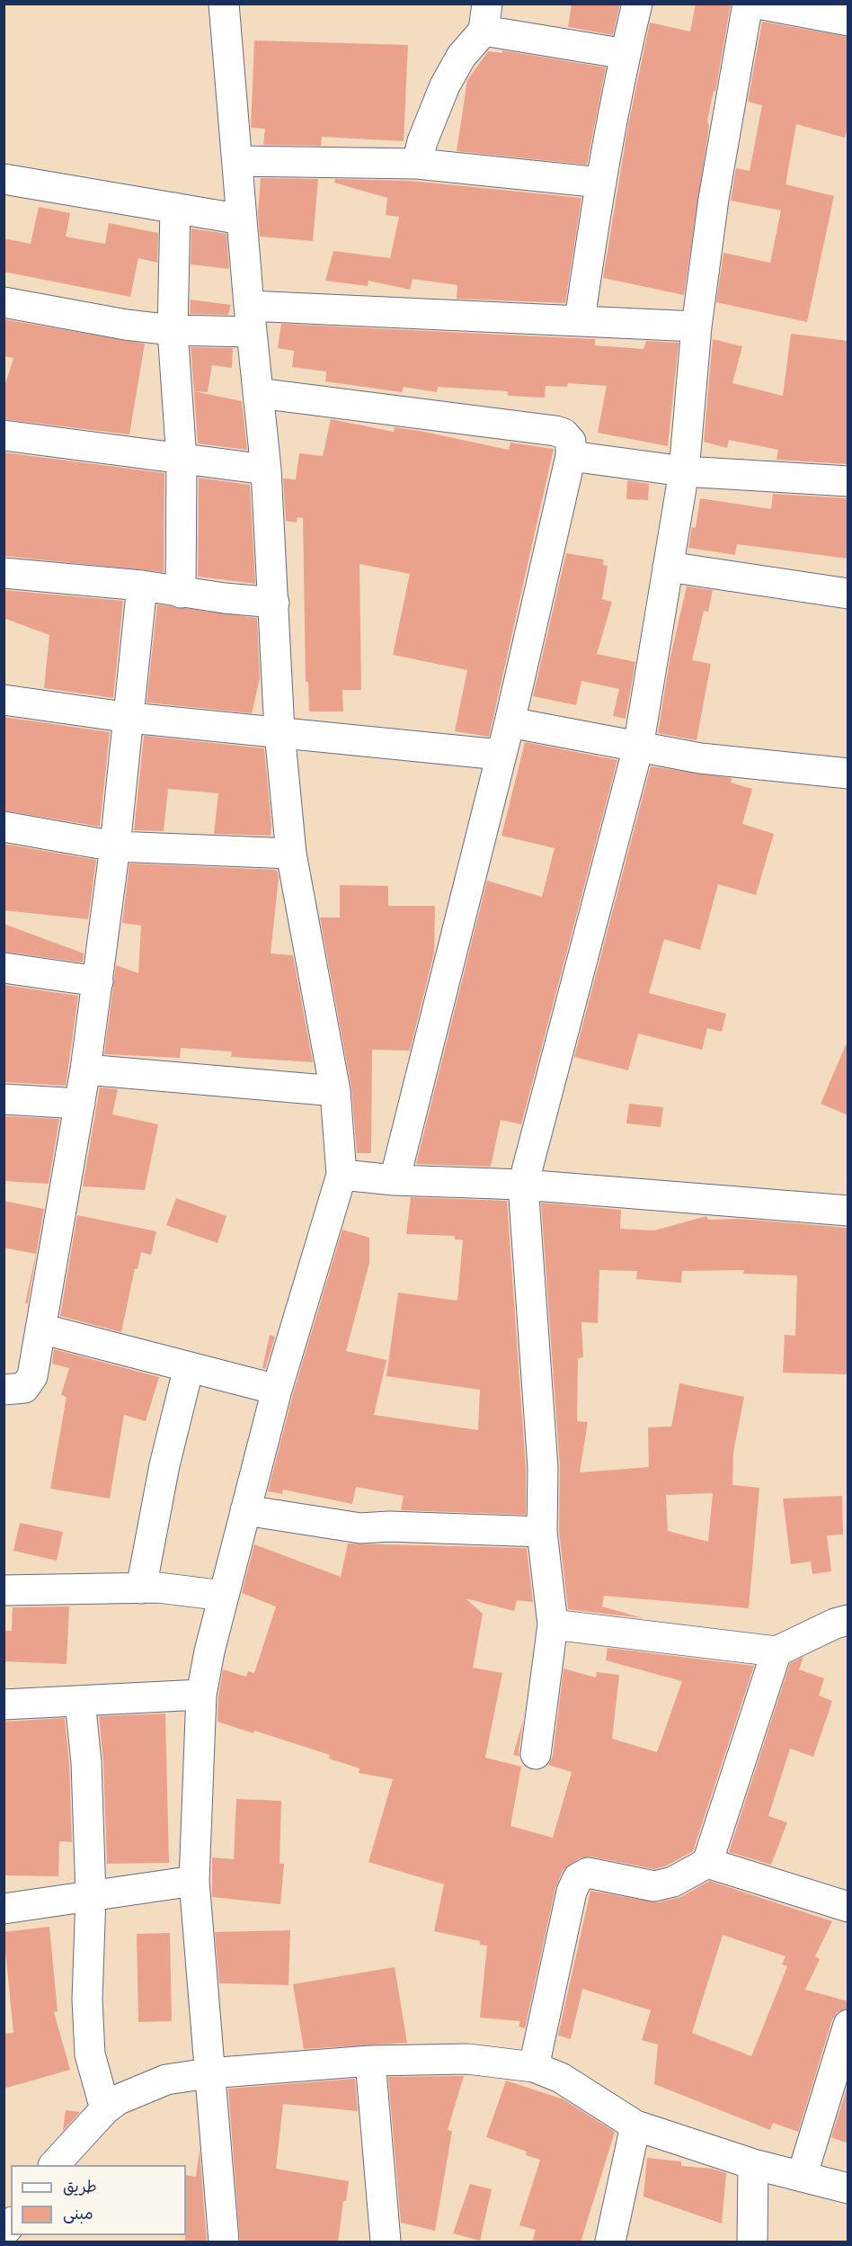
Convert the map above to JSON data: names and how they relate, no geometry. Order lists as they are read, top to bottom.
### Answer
{
  "legend": ["طريق", "مبنى"]
}
